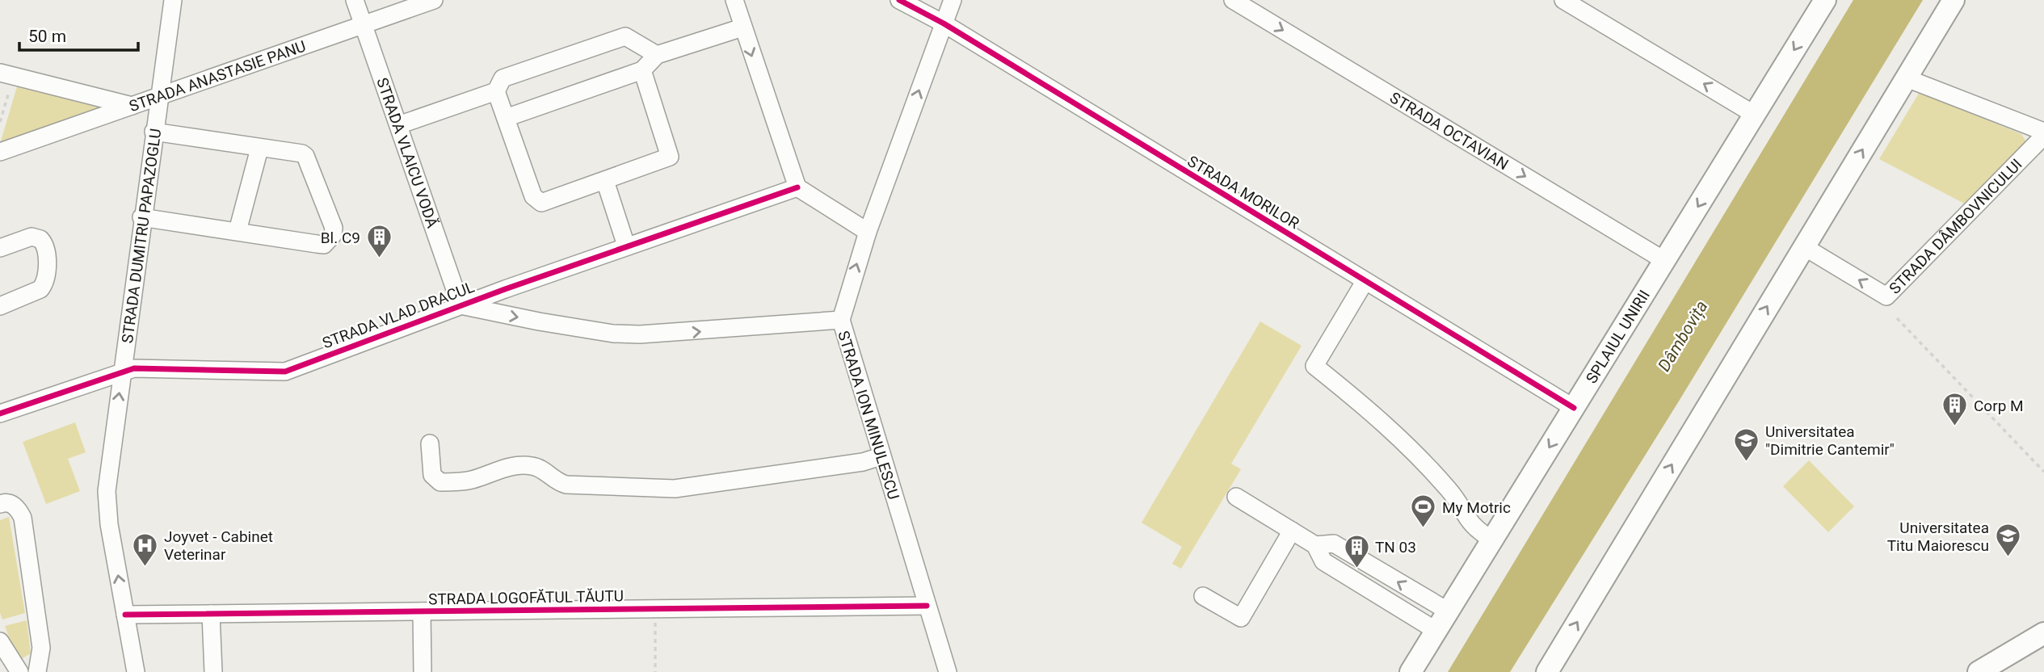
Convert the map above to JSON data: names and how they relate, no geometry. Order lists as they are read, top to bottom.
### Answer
{
  "streets": {
    "main road": ["SPLAIUL UNIRII"],
    "street": [
      "STRADA ANASTASIE PANU",
      "STRADA OCTAVIAN",
      "STRADA VLAICU VODĂ",
      "STRADA MORILOR",
      "STRADA DÂMBOVNICULUI",
      "STRADA DUMITRU PAPAZOGLU",
      "STRADA VLAD DRACUL",
      "STRADA ION MINULESCU",
      "STRADA LOGOFĂTUL TĂUTU"
    ]
  },
  "crossings": [
    ["STRADA ANASTASIE PANU", "STRADA VLAICU VODĂ"],
    ["STRADA ANASTASIE PANU", "STRADA DUMITRU PAPAZOGLU"],
    ["STRADA OCTAVIAN", "SPLAIUL UNIRII"],
    ["STRADA VLAICU VODĂ", "STRADA VLAD DRACUL"],
    ["STRADA MORILOR", "SPLAIUL UNIRII"],
    ["STRADA MORILOR", "STRADA ION MINULESCU"],
    ["STRADA DUMITRU PAPAZOGLU", "STRADA VLAD DRACUL"],
    ["STRADA DUMITRU PAPAZOGLU", "STRADA LOGOFĂTUL TĂUTU"],
    ["STRADA VLAD DRACUL", "STRADA ION MINULESCU"],
    ["STRADA ION MINULESCU", "STRADA LOGOFĂTUL TĂUTU"]
  ],
  "one_way": ["STRADA OCTAVIAN", "STRADA DÂMBOVNICULUI", "STRADA ION MINULESCU"],
  "water": ["Dâmbovița"],
  "places": {
    "building": ["Bl. C9", "Corp M", "TN 03"],
    "school or university": ["Universitatea \"Dimitrie Cantemir\"", "Universitatea Titu Maiorescu"],
    "sports": ["My Motric"],
    "hospital": ["Joyvet - Cabinet Veterinar"]
  },
  "scale_bar": "50 m"
}
